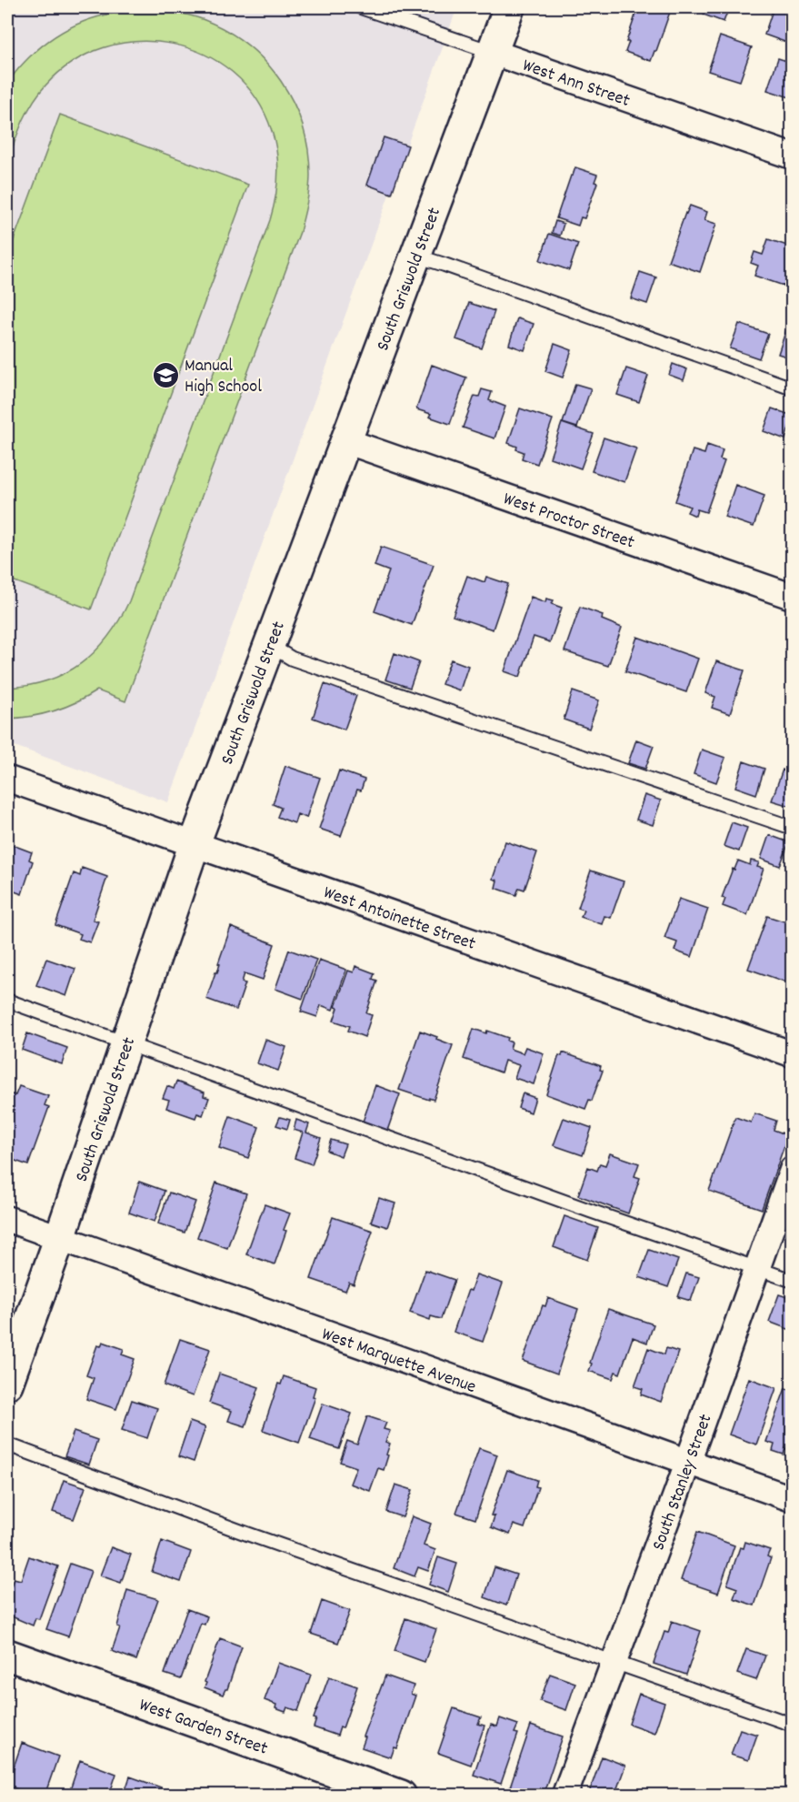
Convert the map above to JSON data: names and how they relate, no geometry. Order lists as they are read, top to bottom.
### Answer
{
  "streets": {
    "street": [
      "West Ann Street",
      "South Griswold Street",
      "West Proctor Street",
      "West Antoinette Street",
      "West Marquette Avenue",
      "South Stanley Street",
      "West Garden Street"
    ]
  },
  "crossings": [
    ["West Ann Street", "South Griswold Street"],
    ["South Griswold Street", "West Proctor Street"],
    ["South Griswold Street", "West Antoinette Street"],
    ["South Griswold Street", "West Marquette Avenue"],
    ["West Marquette Avenue", "South Stanley Street"]
  ],
  "places": {
    "school or university": ["Manual High School"]
  }
}
